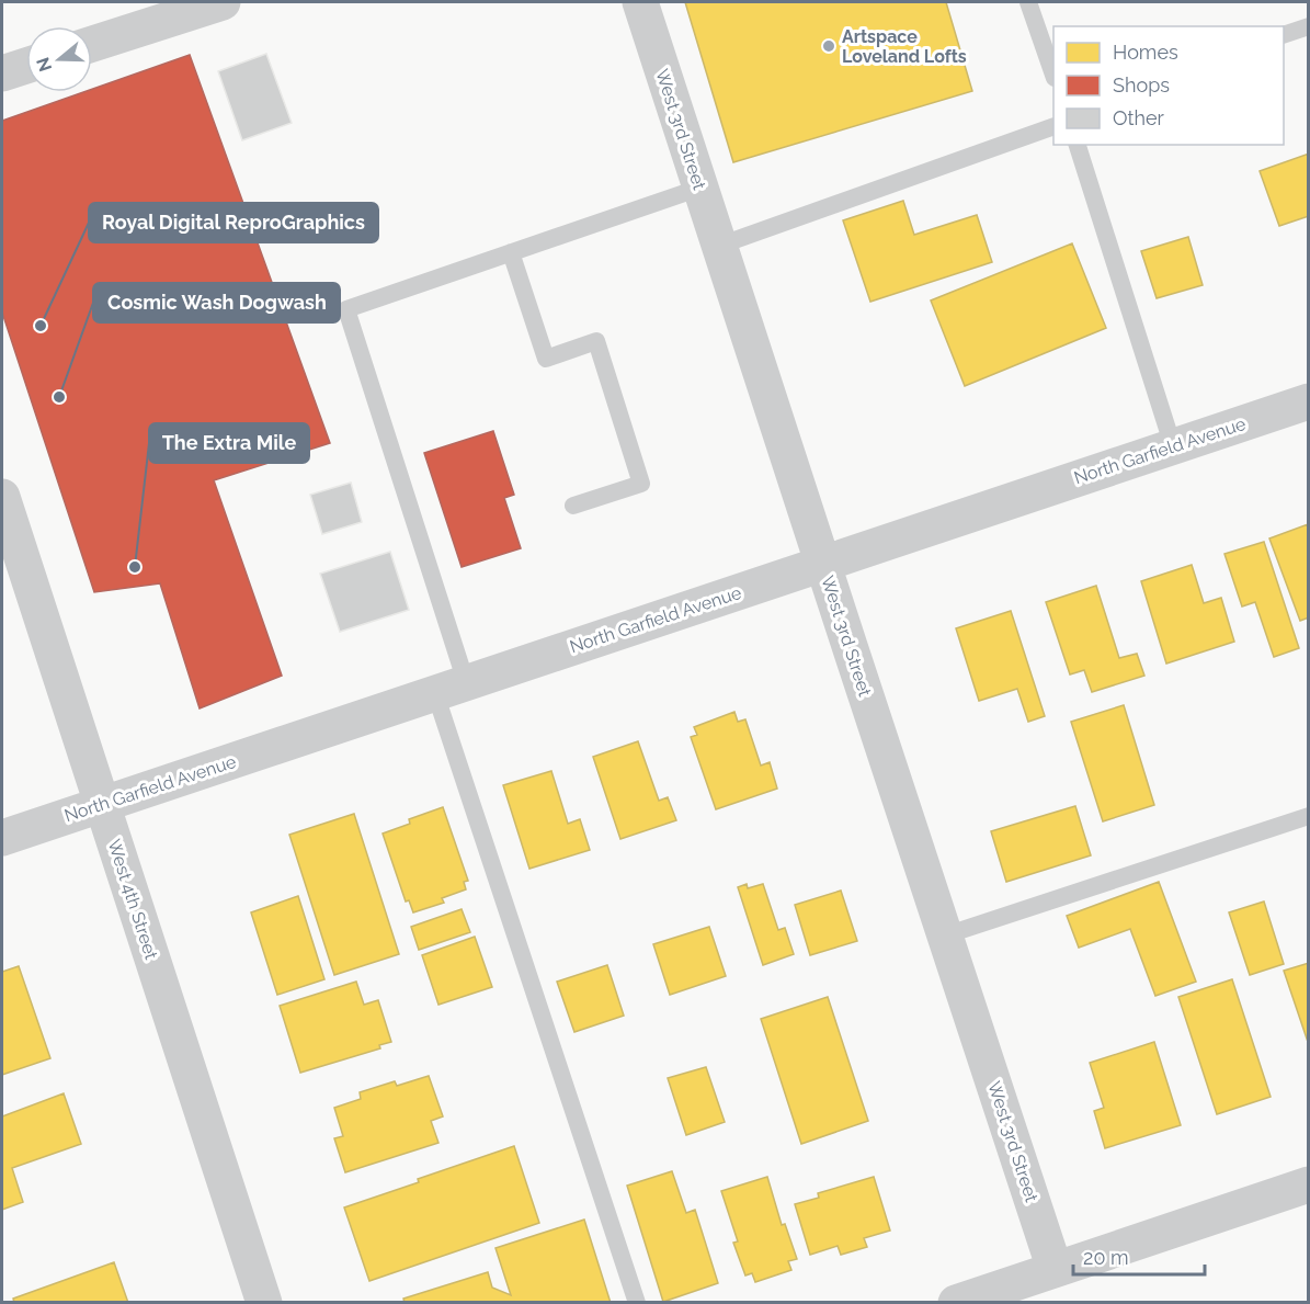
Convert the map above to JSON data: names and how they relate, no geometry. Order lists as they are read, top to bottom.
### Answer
{
  "streets": {
    "street": ["West 3rd Street", "North Garfield Avenue", "West 4th Street"]
  },
  "crossings": [
    ["West 3rd Street", "North Garfield Avenue"],
    ["North Garfield Avenue", "West 4th Street"]
  ],
  "places": [
    "Artspace Loveland Lofts",
    "Royal Digital ReproGraphics",
    "Cosmic Wash Dogwash",
    "The Extra Mile"
  ],
  "legend": ["Homes", "Shops", "Other"],
  "scale_bar": "20 m",
  "north": "left"
}
